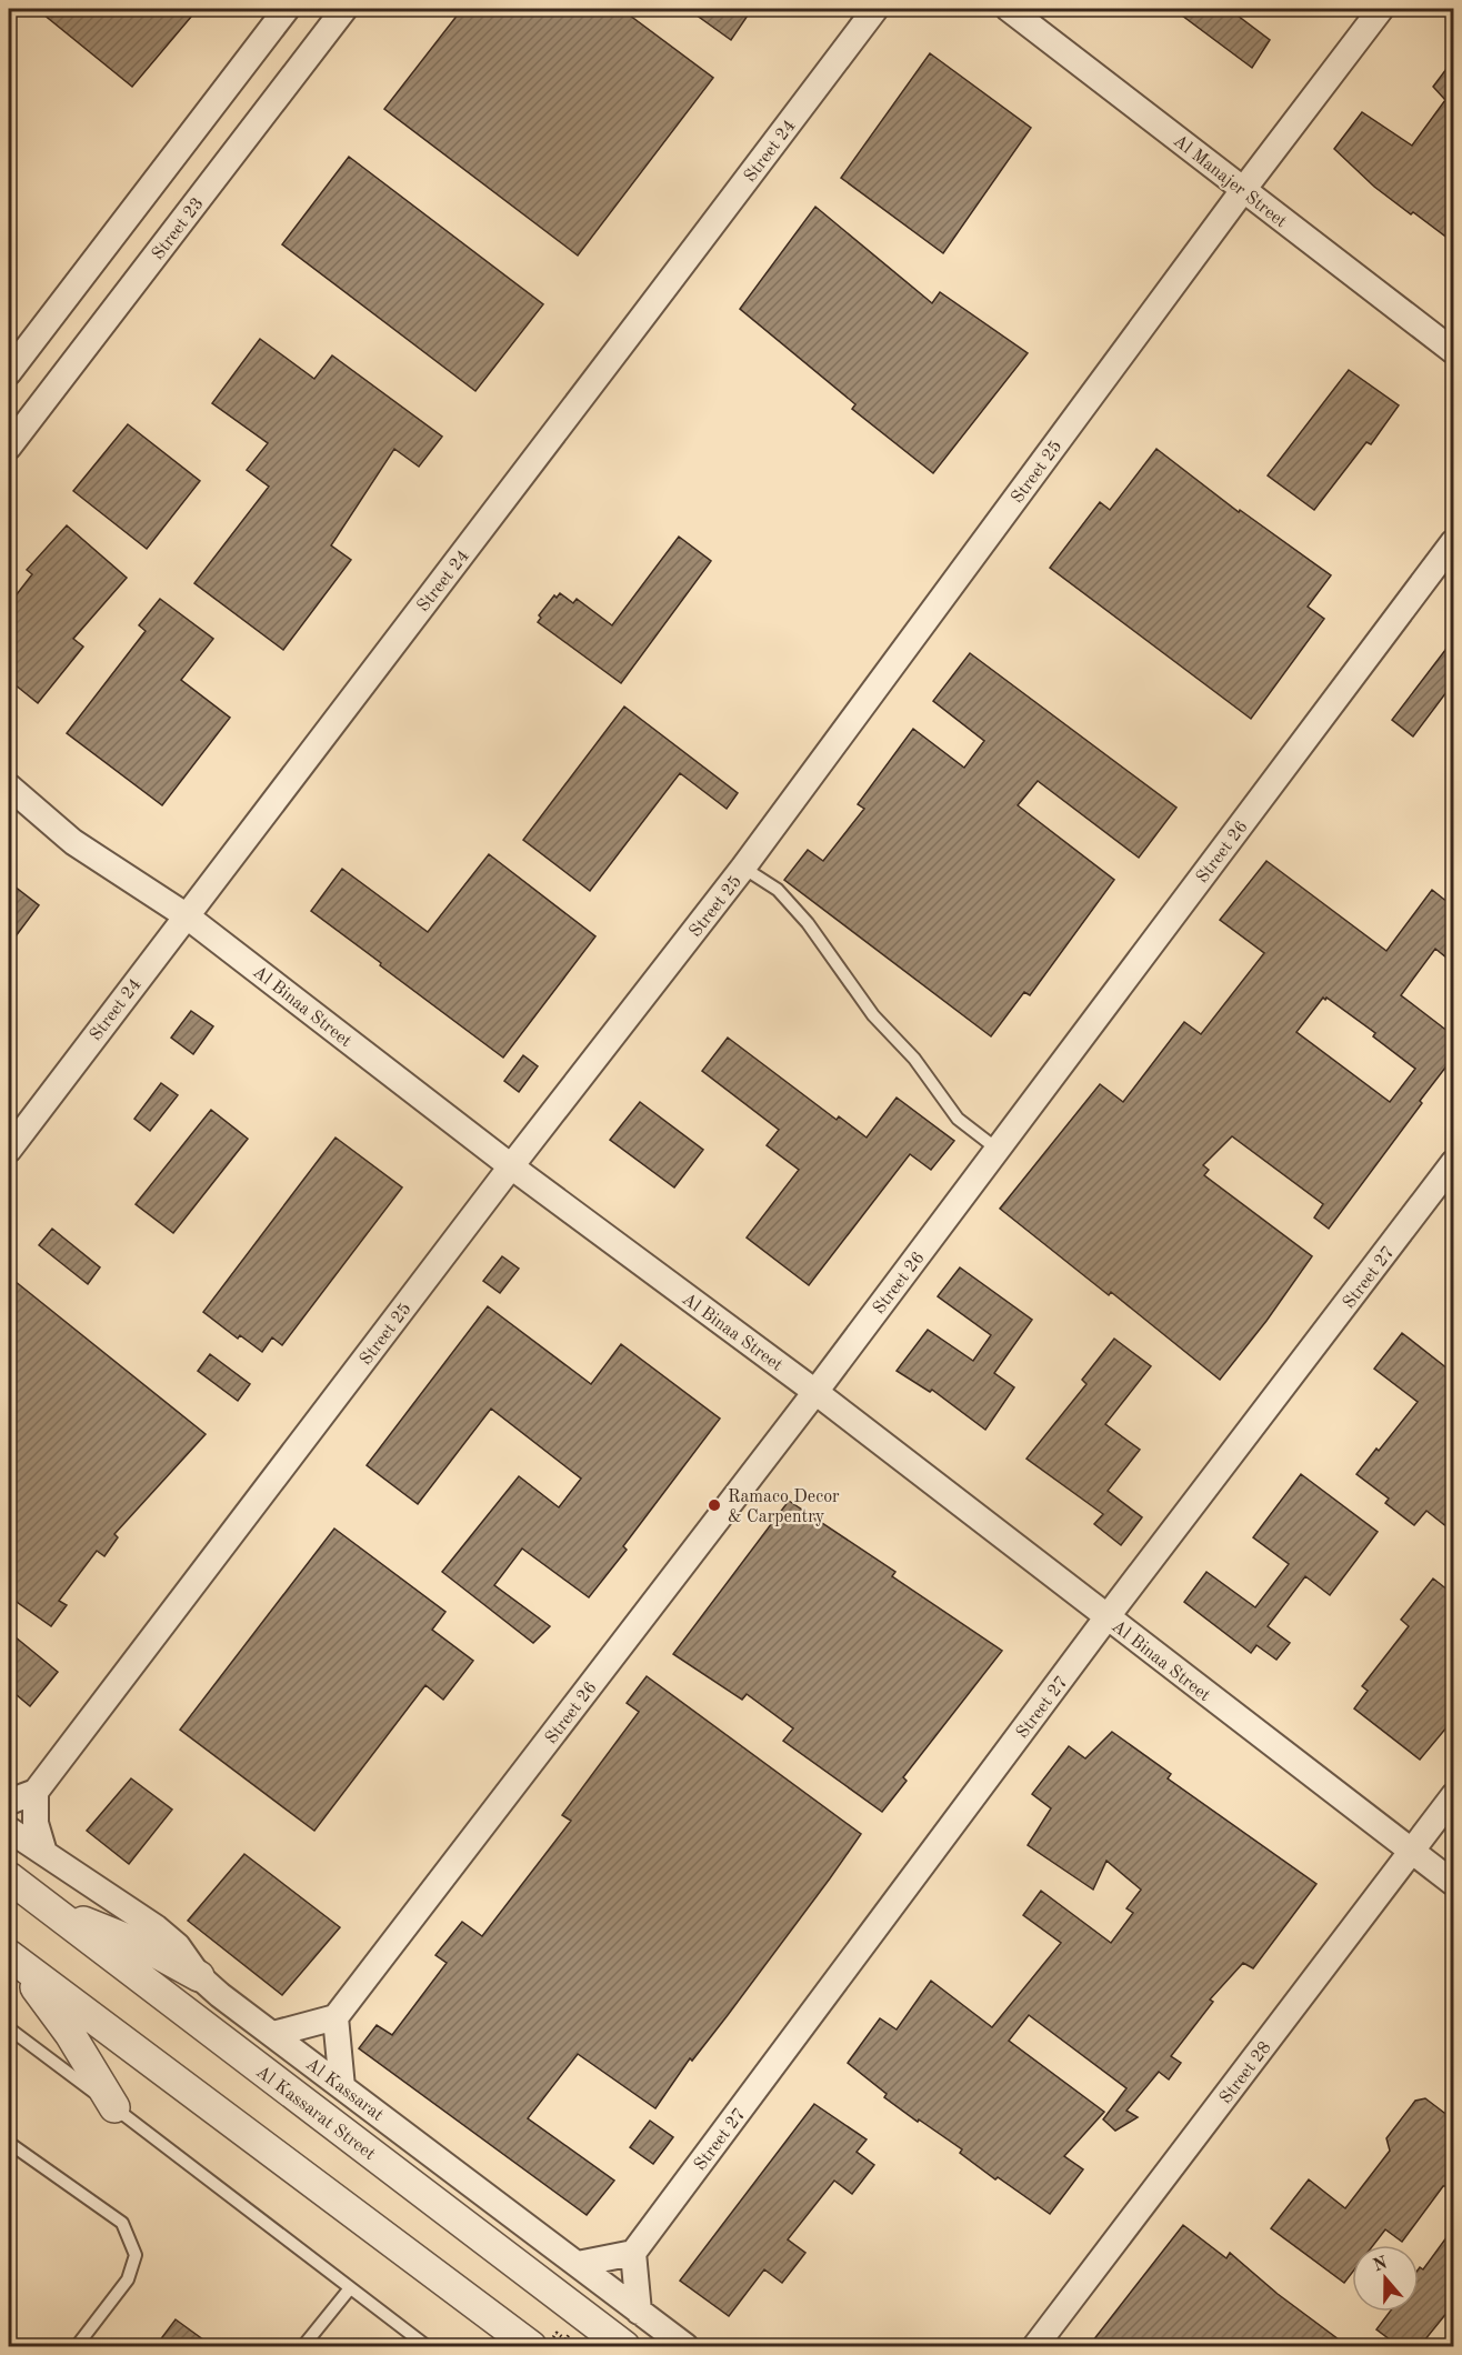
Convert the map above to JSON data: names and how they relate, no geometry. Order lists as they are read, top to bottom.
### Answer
{
  "streets": {
    "street": [
      "Street 24",
      "Al Manajer Street",
      "Street 23",
      "Street 25",
      "Street 26",
      "Al Binaa Street",
      "Street 27",
      "Street 28",
      "Al Kassarat",
      "Al Kassarat Street"
    ]
  },
  "crossings": [
    ["Street 24", "Al Binaa Street"],
    ["Al Manajer Street", "Street 25"],
    ["Street 25", "Al Binaa Street"],
    ["Street 26", "Al Binaa Street"],
    ["Al Binaa Street", "Street 27"],
    ["Al Binaa Street", "Street 28"]
  ],
  "places": ["Ramaco Decor & Carpentry"],
  "north": "top"
}
